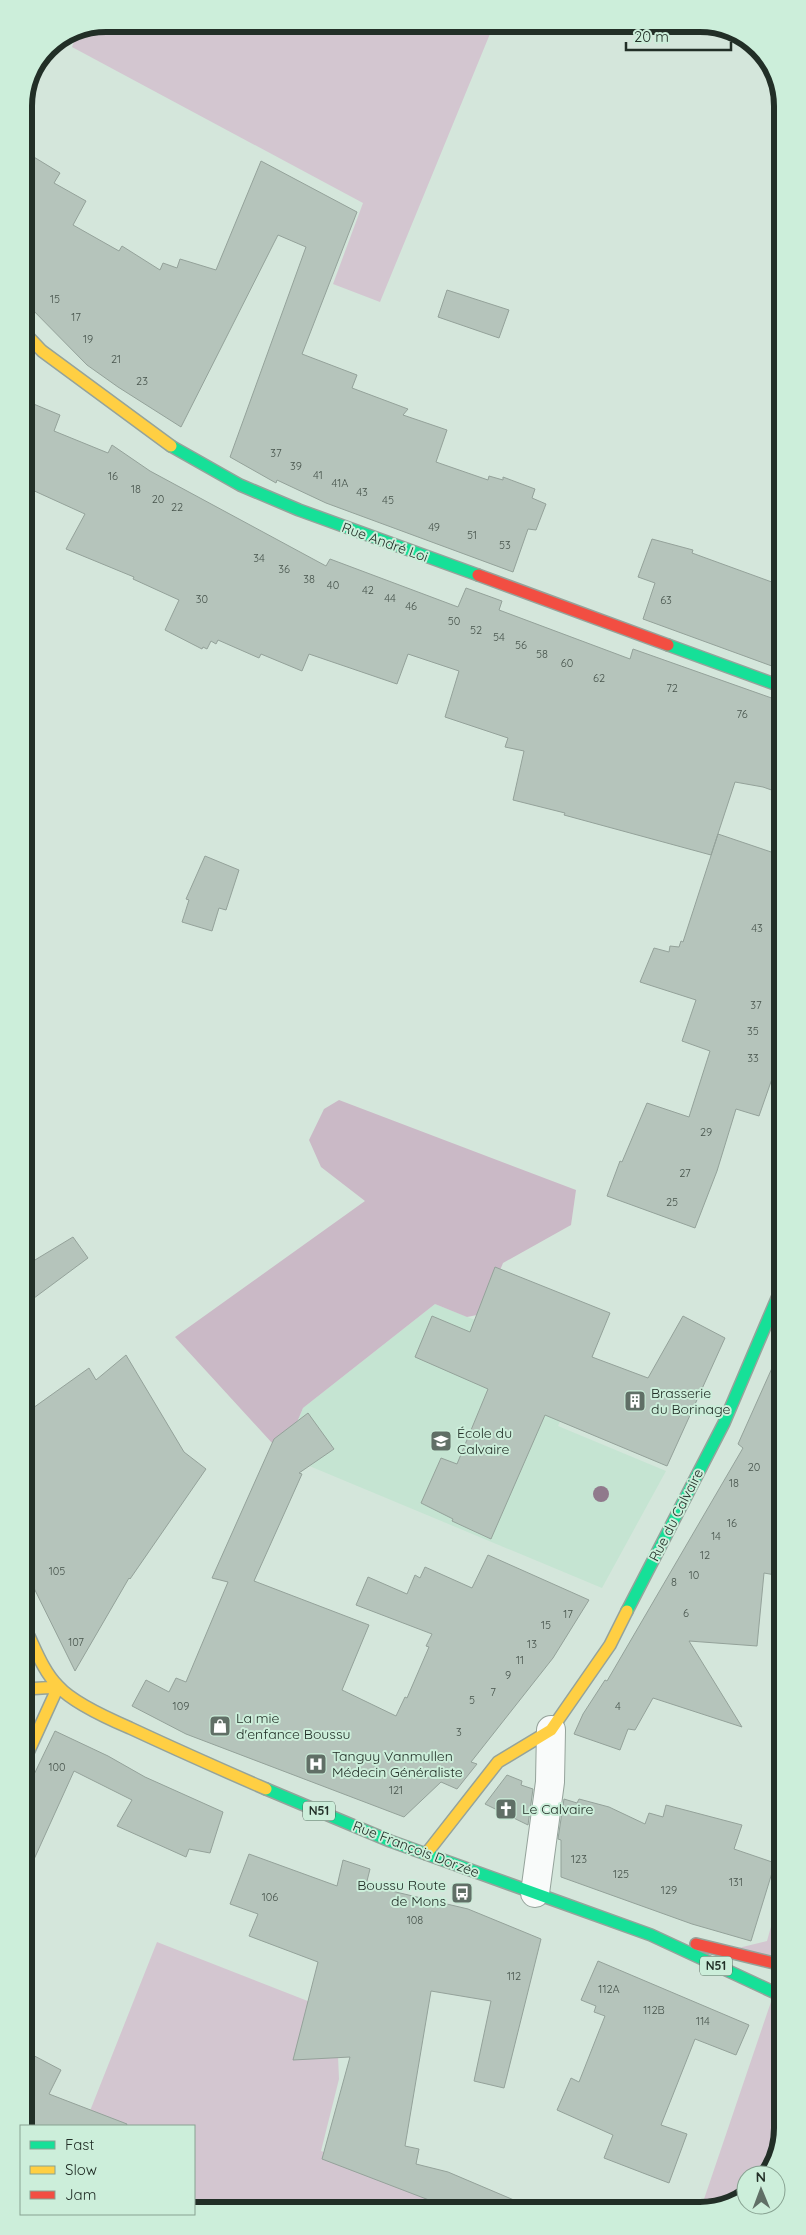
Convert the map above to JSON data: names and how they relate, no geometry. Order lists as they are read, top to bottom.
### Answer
{
  "streets": {
    "street": [
      "Rue André Loi",
      "Rue du Calvaire",
      "N51",
      "Rue François Dorzée"
    ]
  },
  "crossings": [
    ["Rue du Calvaire", "Rue François Dorzée"]
  ],
  "places": {
    "building": ["Brasserie du Borinage"],
    "school or university": ["École du Calvaire"],
    "shop": ["La mie d'enfance Boussu"],
    "hospital": ["Tanguy Vanmullen Médecin Généraliste"],
    "church": ["Le Calvaire"],
    "bus stop": ["Boussu Route de Mons"]
  },
  "house_numbers": [
    "15",
    "17",
    "19",
    "21",
    "23",
    "37",
    "39",
    "41",
    "16",
    "41A",
    "18",
    "43",
    "20",
    "45",
    "22",
    "49",
    "51",
    "53",
    "34",
    "36",
    "38",
    "40",
    "42",
    "44",
    "30",
    "63",
    "46",
    "50",
    "52",
    "54",
    "56",
    "58",
    "60",
    "62",
    "72",
    "76",
    "43",
    "37",
    "35",
    "33",
    "29",
    "27",
    "25",
    "20",
    "18",
    "16",
    "14",
    "12",
    "105",
    "10",
    "8",
    "6",
    "17",
    "15",
    "107",
    "13",
    "11",
    "9",
    "7",
    "5",
    "109",
    "4",
    "3",
    "100",
    "121",
    "123",
    "125",
    "131",
    "129",
    "106",
    "108",
    "112",
    "112A",
    "112B",
    "114"
  ],
  "legend": ["Fast", "Slow", "Jam"],
  "scale_bar": "20 m",
  "north": "top"
}
